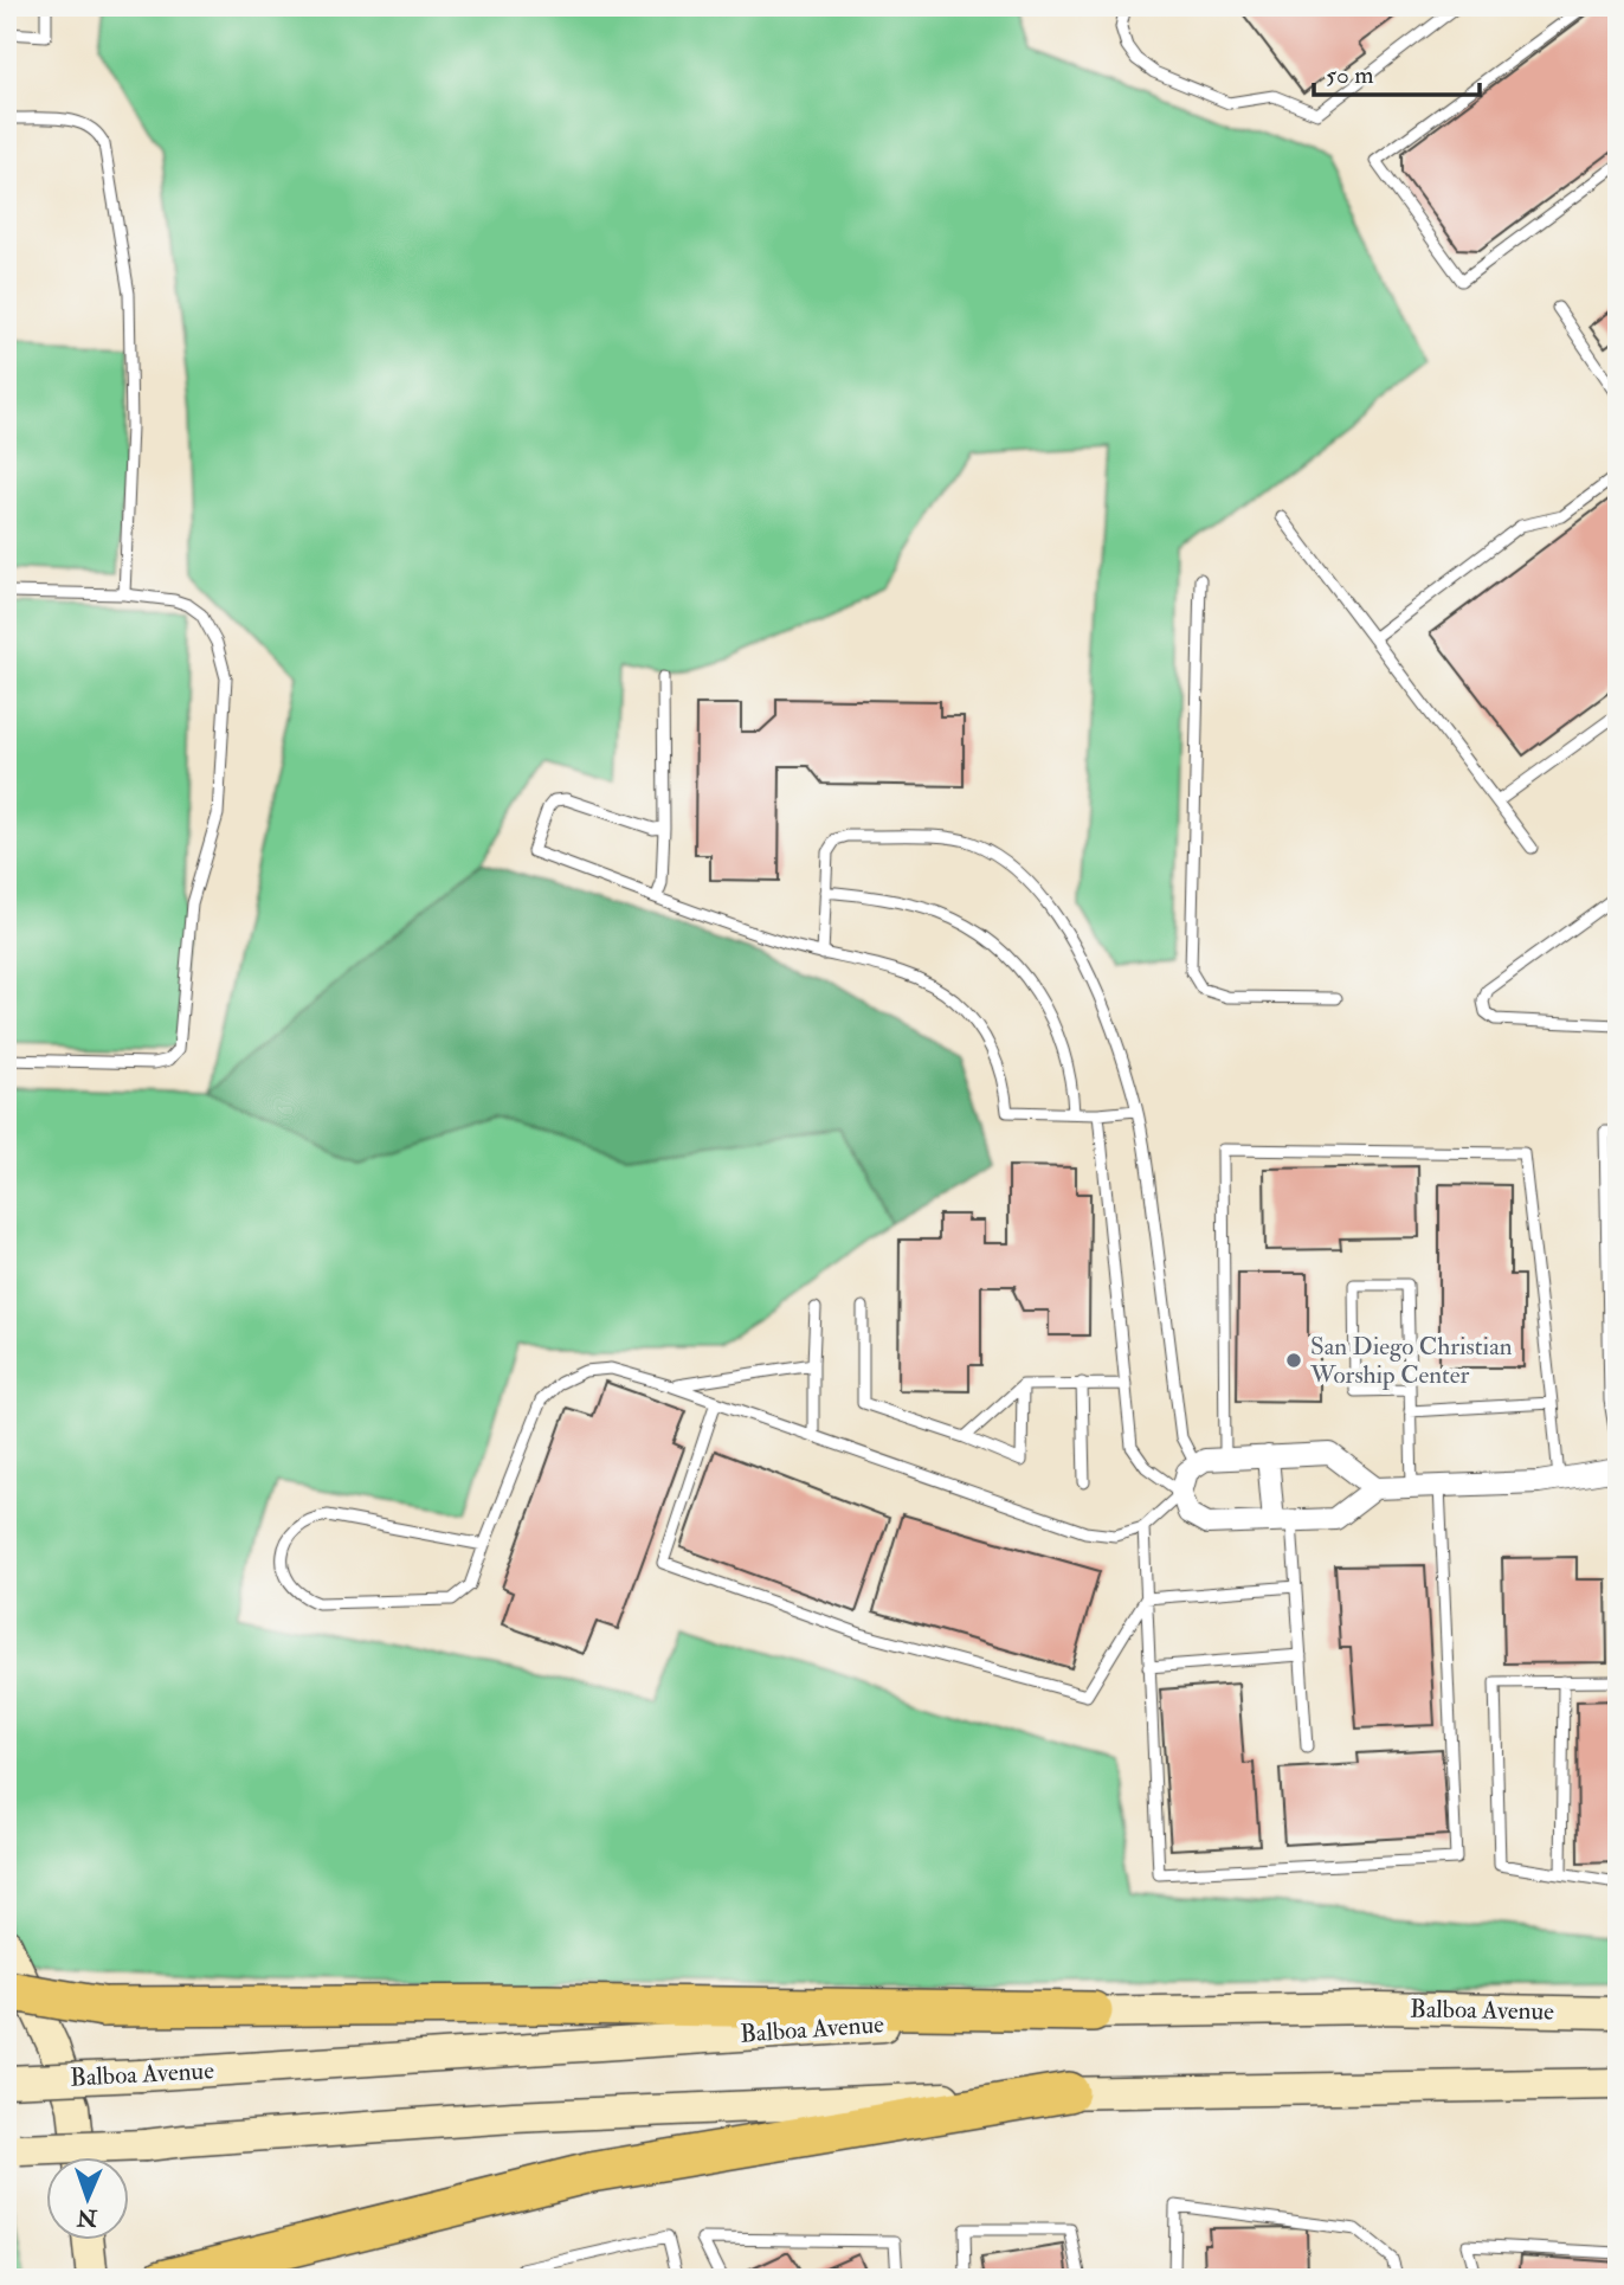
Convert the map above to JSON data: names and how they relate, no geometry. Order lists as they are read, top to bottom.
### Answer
{
  "streets": {
    "main road": ["Balboa Avenue"]
  },
  "places": ["San Diego Christian Worship Center"],
  "scale_bar": "50 m",
  "north": "bottom"
}
